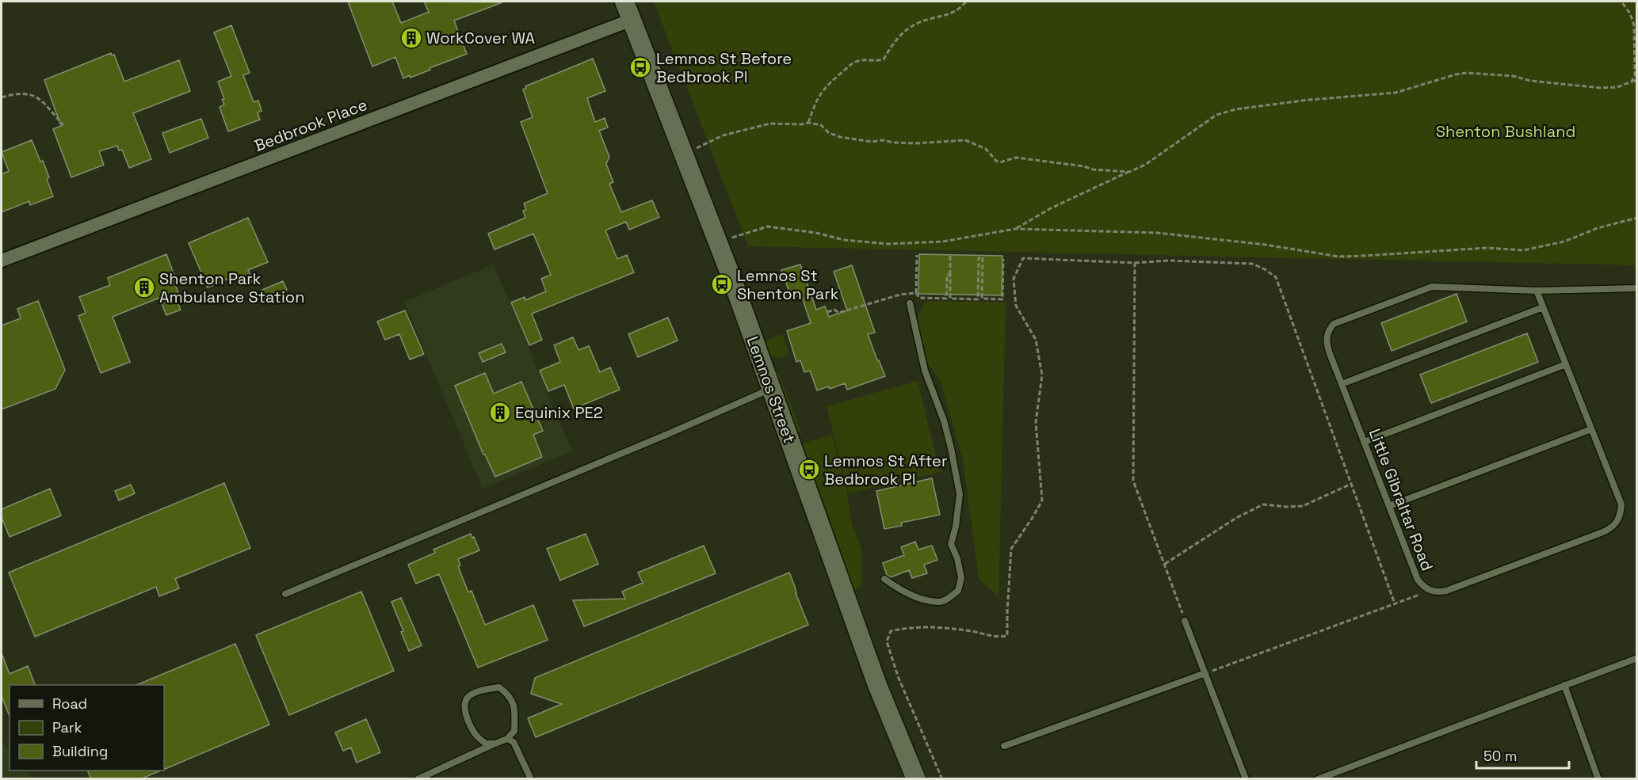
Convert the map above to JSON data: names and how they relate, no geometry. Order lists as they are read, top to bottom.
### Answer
{
  "streets": {
    "street": ["Bedbrook Place", "Lemnos Street"],
    "lane": ["Little Gibraltar Road"]
  },
  "crossings": [
    ["Bedbrook Place", "Lemnos Street"]
  ],
  "parks": ["Shenton Bushland"],
  "places": {
    "building": ["WorkCover WA", "Shenton Park Ambulance Station", "Equinix PE2"],
    "bus stop": ["Lemnos St Before Bedbrook Pl", "Lemnos St Shenton Park", "Lemnos St After Bedbrook Pl"]
  },
  "legend": ["Road", "Park", "Building"],
  "scale_bar": "50 m"
}
